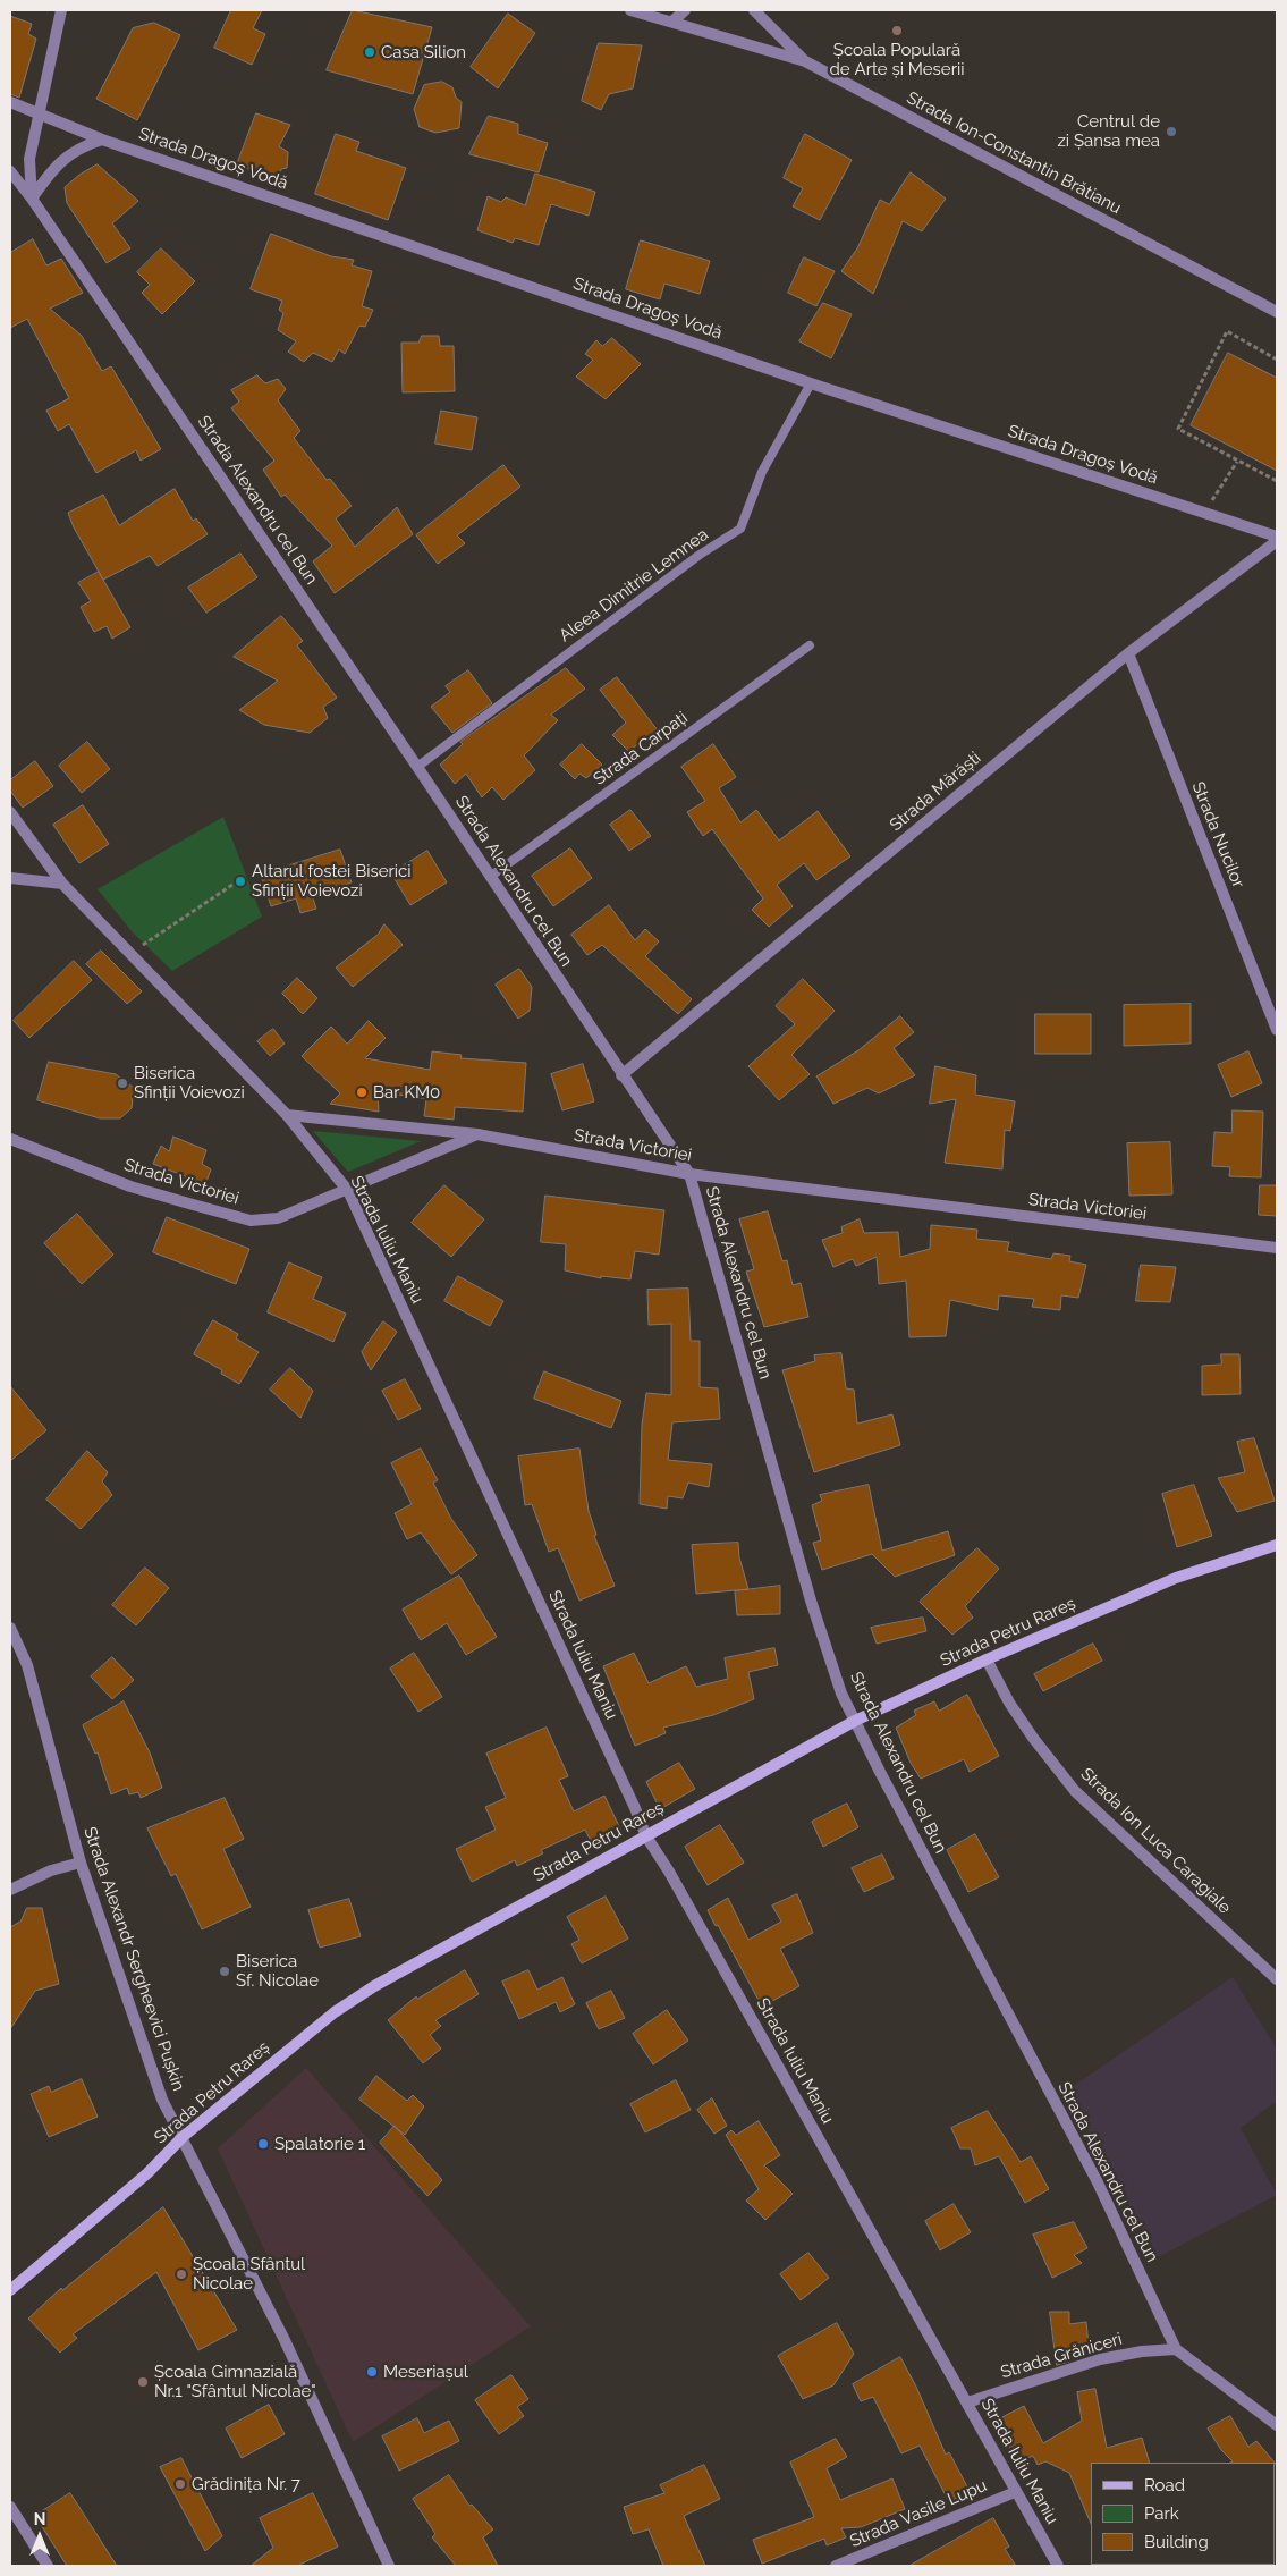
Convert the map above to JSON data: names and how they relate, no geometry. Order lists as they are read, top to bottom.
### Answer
{
  "streets": {
    "main road": ["Strada Petru Rareș"],
    "street": [
      "Strada Ion-Constantin Brătianu",
      "Strada Dragoș Vodă",
      "Strada Alexandru cel Bun",
      "Strada Mărăști",
      "Strada Nucilor",
      "Strada Victoriei",
      "Strada Iuliu Maniu",
      "Strada Ion Luca Caragiale",
      "Strada Alexandr Sergheevici Pușkin",
      "Strada Grăniceri",
      "Strada Vasile Lupu"
    ],
    "lane": ["Aleea Dimitrie Lemnea", "Strada Carpați"]
  },
  "crossings": [
    ["Strada Dragoș Vodă", "Aleea Dimitrie Lemnea"],
    ["Strada Dragoș Vodă", "Strada Mărăști"],
    ["Strada Alexandru cel Bun", "Aleea Dimitrie Lemnea"],
    ["Strada Alexandru cel Bun", "Strada Carpați"],
    ["Strada Alexandru cel Bun", "Strada Mărăști"],
    ["Strada Alexandru cel Bun", "Strada Victoriei"],
    ["Strada Alexandru cel Bun", "Strada Petru Rareș"],
    ["Strada Alexandru cel Bun", "Strada Grăniceri"],
    ["Strada Mărăști", "Strada Nucilor"],
    ["Strada Victoriei", "Strada Iuliu Maniu"],
    ["Strada Iuliu Maniu", "Strada Petru Rareș"],
    ["Strada Iuliu Maniu", "Strada Grăniceri"],
    ["Strada Iuliu Maniu", "Strada Vasile Lupu"],
    ["Strada Petru Rareș", "Strada Ion Luca Caragiale"],
    ["Strada Petru Rareș", "Strada Alexandr Sergheevici Pușkin"]
  ],
  "places": [
    "Școala Populară de Arte și Meserii",
    "Casa Silion",
    "Centrul de zi Șansa mea",
    "Altarul fostei Biserici Sfinții Voievozi",
    "Biserica Sfinții Voievozi",
    "Bar KM0",
    "Biserica Sf. Nicolae",
    "Spalatorie 1",
    "Școala Sfântul Nicolae",
    "Meseriașul",
    "Școala Gimnazială Nr.1 \"Sfântul Nicolae\"",
    "Grădinița Nr. 7"
  ],
  "legend": ["Road", "Park", "Building"],
  "north": "top"
}
